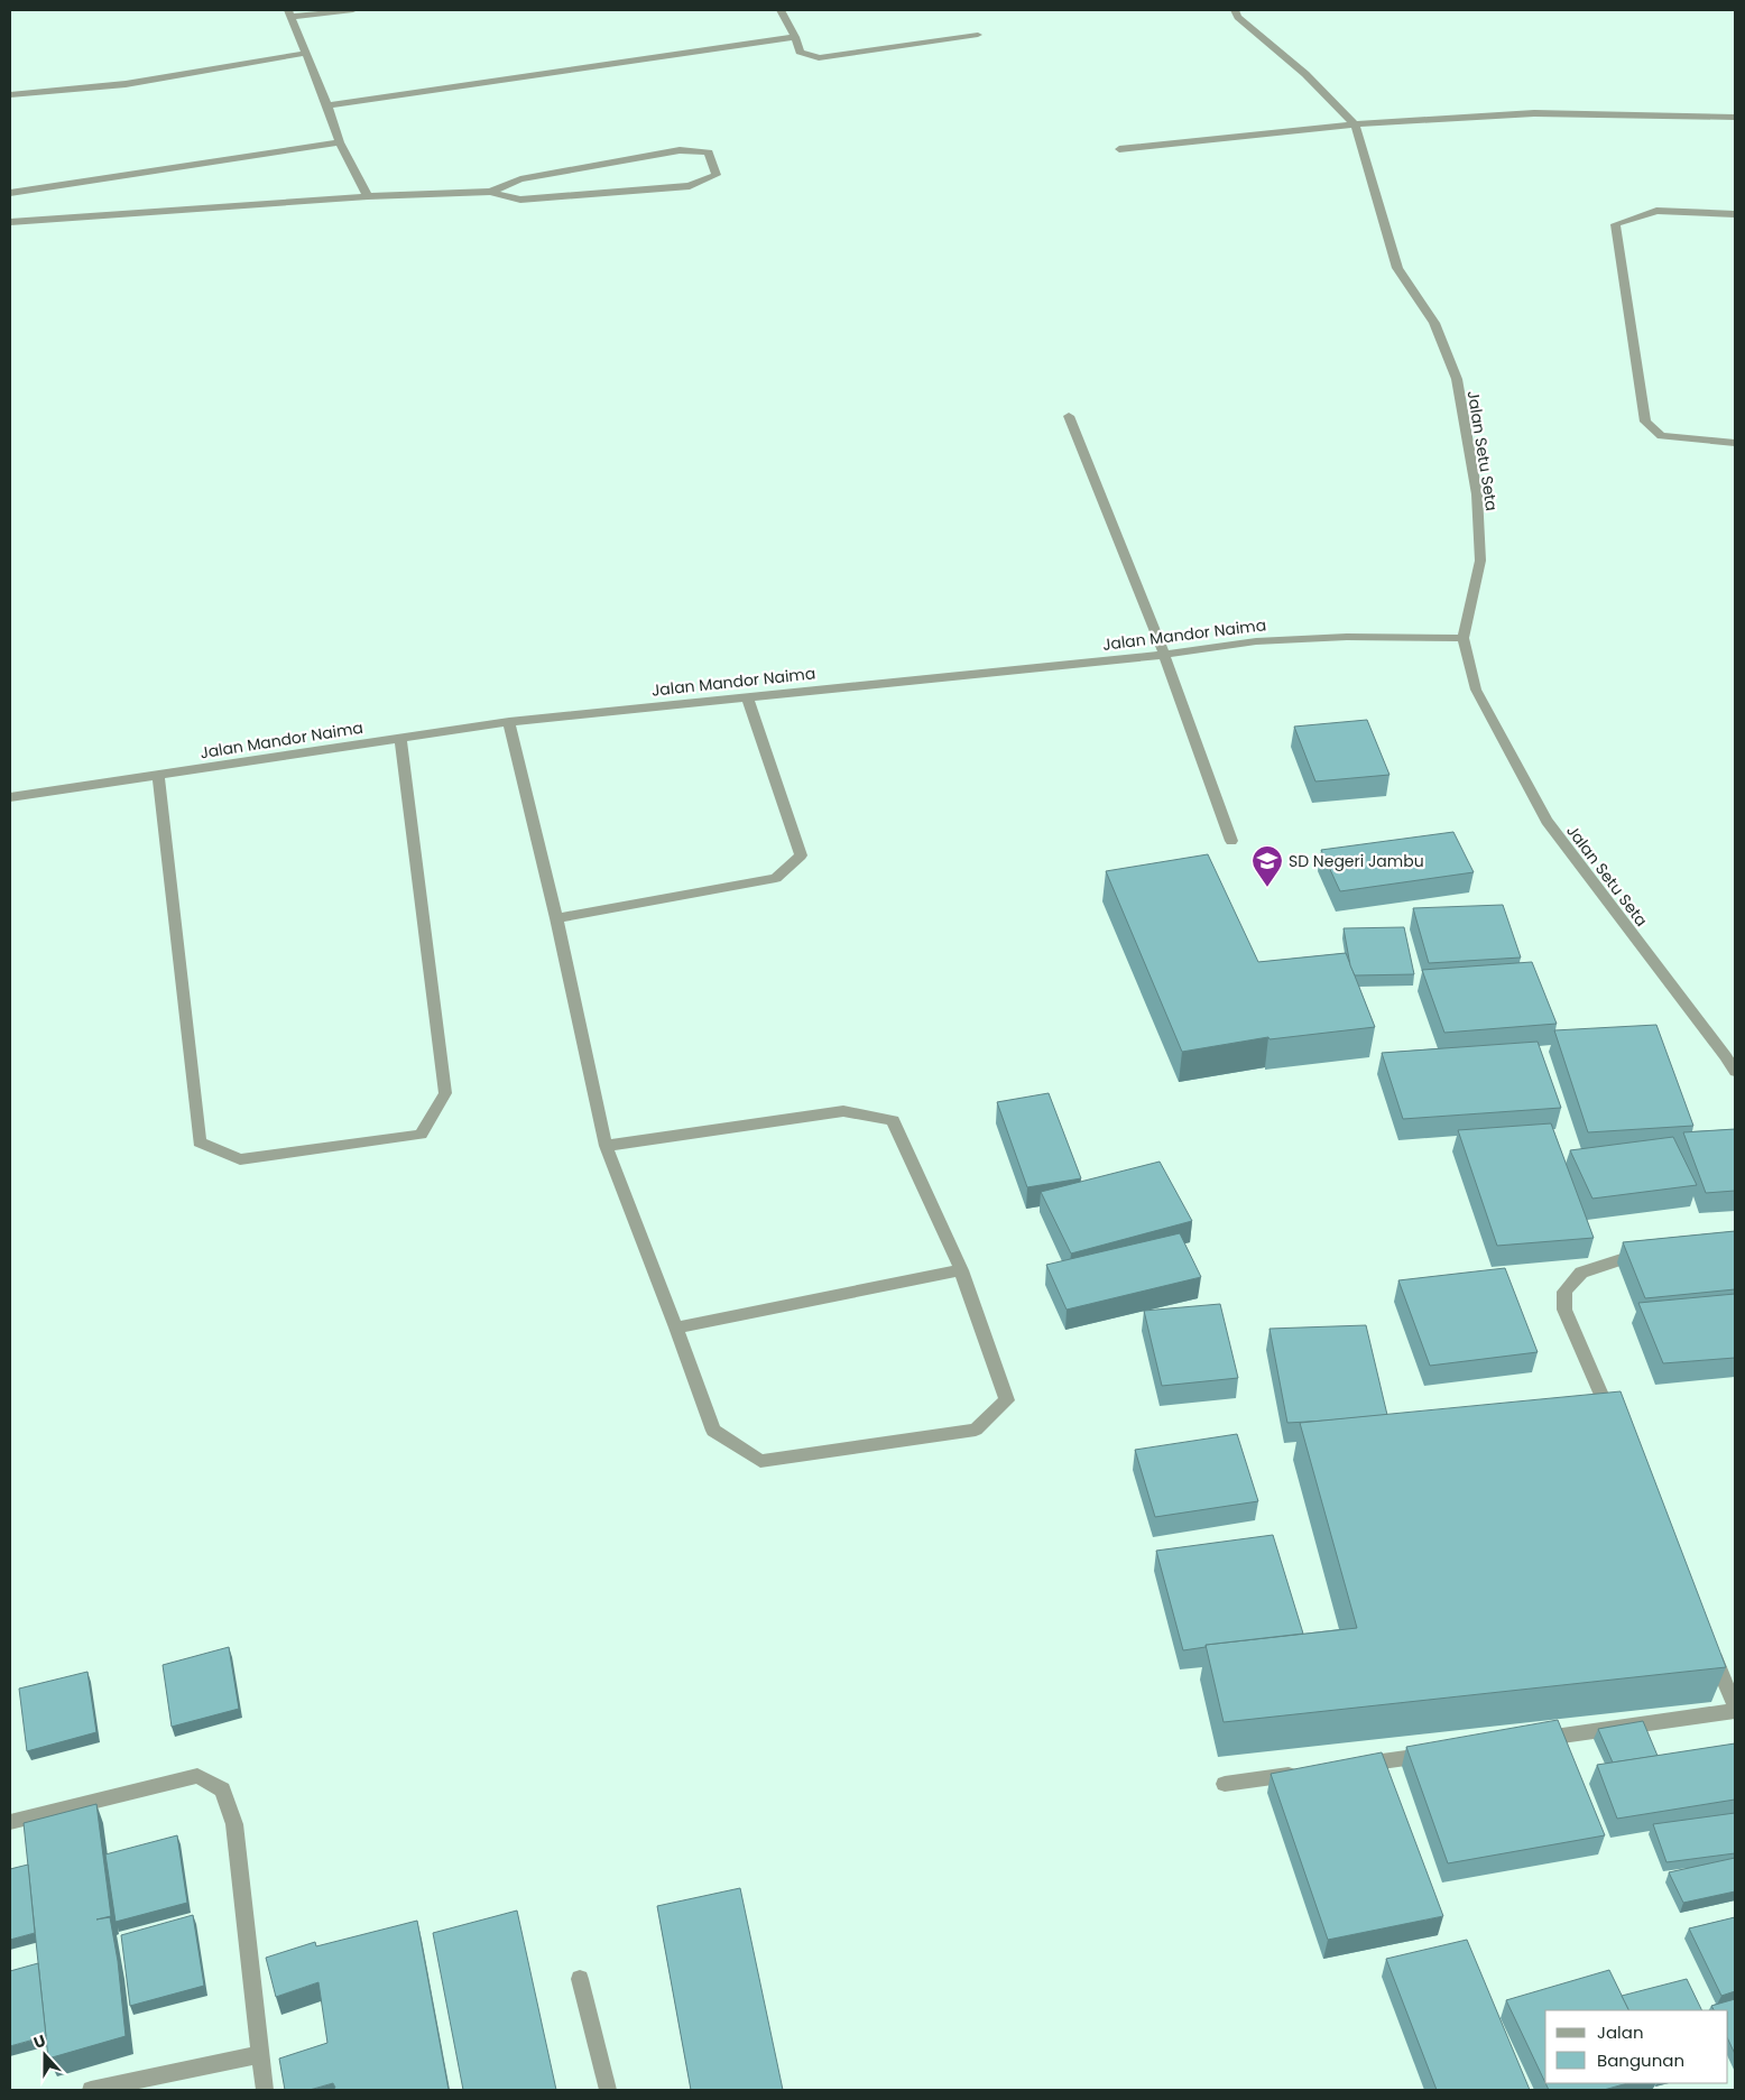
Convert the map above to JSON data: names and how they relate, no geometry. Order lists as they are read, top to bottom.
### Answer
{
  "streets": {
    "street": ["Jalan Setu Seta", "Jalan Mandor Naima"]
  },
  "crossings": [
    ["Jalan Setu Seta", "Jalan Mandor Naima"]
  ],
  "places": {
    "school or university": ["SD Negeri Jambu"]
  },
  "legend": ["Jalan", "Bangunan"],
  "north": "top"
}
